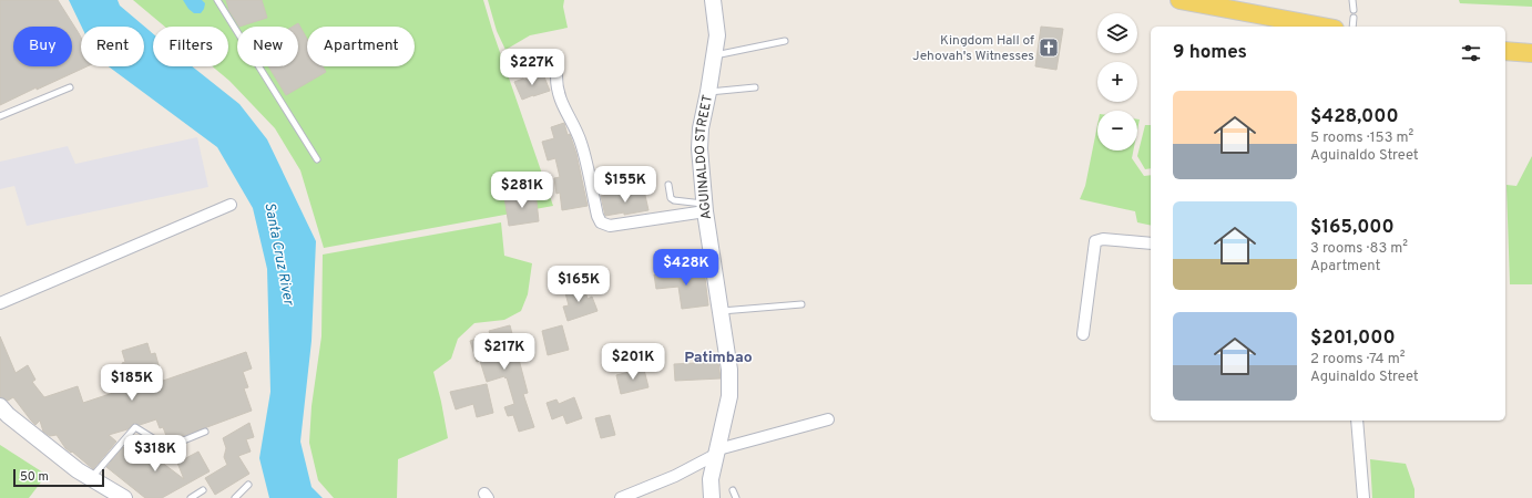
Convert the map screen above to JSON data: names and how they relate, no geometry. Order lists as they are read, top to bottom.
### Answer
{
  "streets": {
    "street": ["AGUINALDO STREET"]
  },
  "districts": ["Patimbao"],
  "water": ["Santa Cruz River"],
  "places": {
    "church": ["Kingdom Hall of Jehovah's Witnesses"]
  },
  "scale_bar": "50 m",
  "page": {
    "map_buttons": ["+", "−"],
    "chip": [
      "Buy",
      "Rent",
      "Filters",
      "New",
      "Apartment"
    ],
    "heading": "9 homes",
    "price": [
      "$227K",
      "$155K",
      "$281K",
      "$428K",
      "$165K",
      "$217K",
      "$201K",
      "$185K",
      "$318K"
    ],
    "list": [
      {
        "name": "$428,000",
        "note": "5 rooms · 153 m² · Aguinaldo Street"
      },
      {
        "name": "$165,000",
        "note": "3 rooms · 83 m² · Apartment"
      },
      {
        "name": "$201,000",
        "note": "2 rooms · 74 m² · Aguinaldo Street"
      }
    ],
    "scale": "50 m"
  }
}
